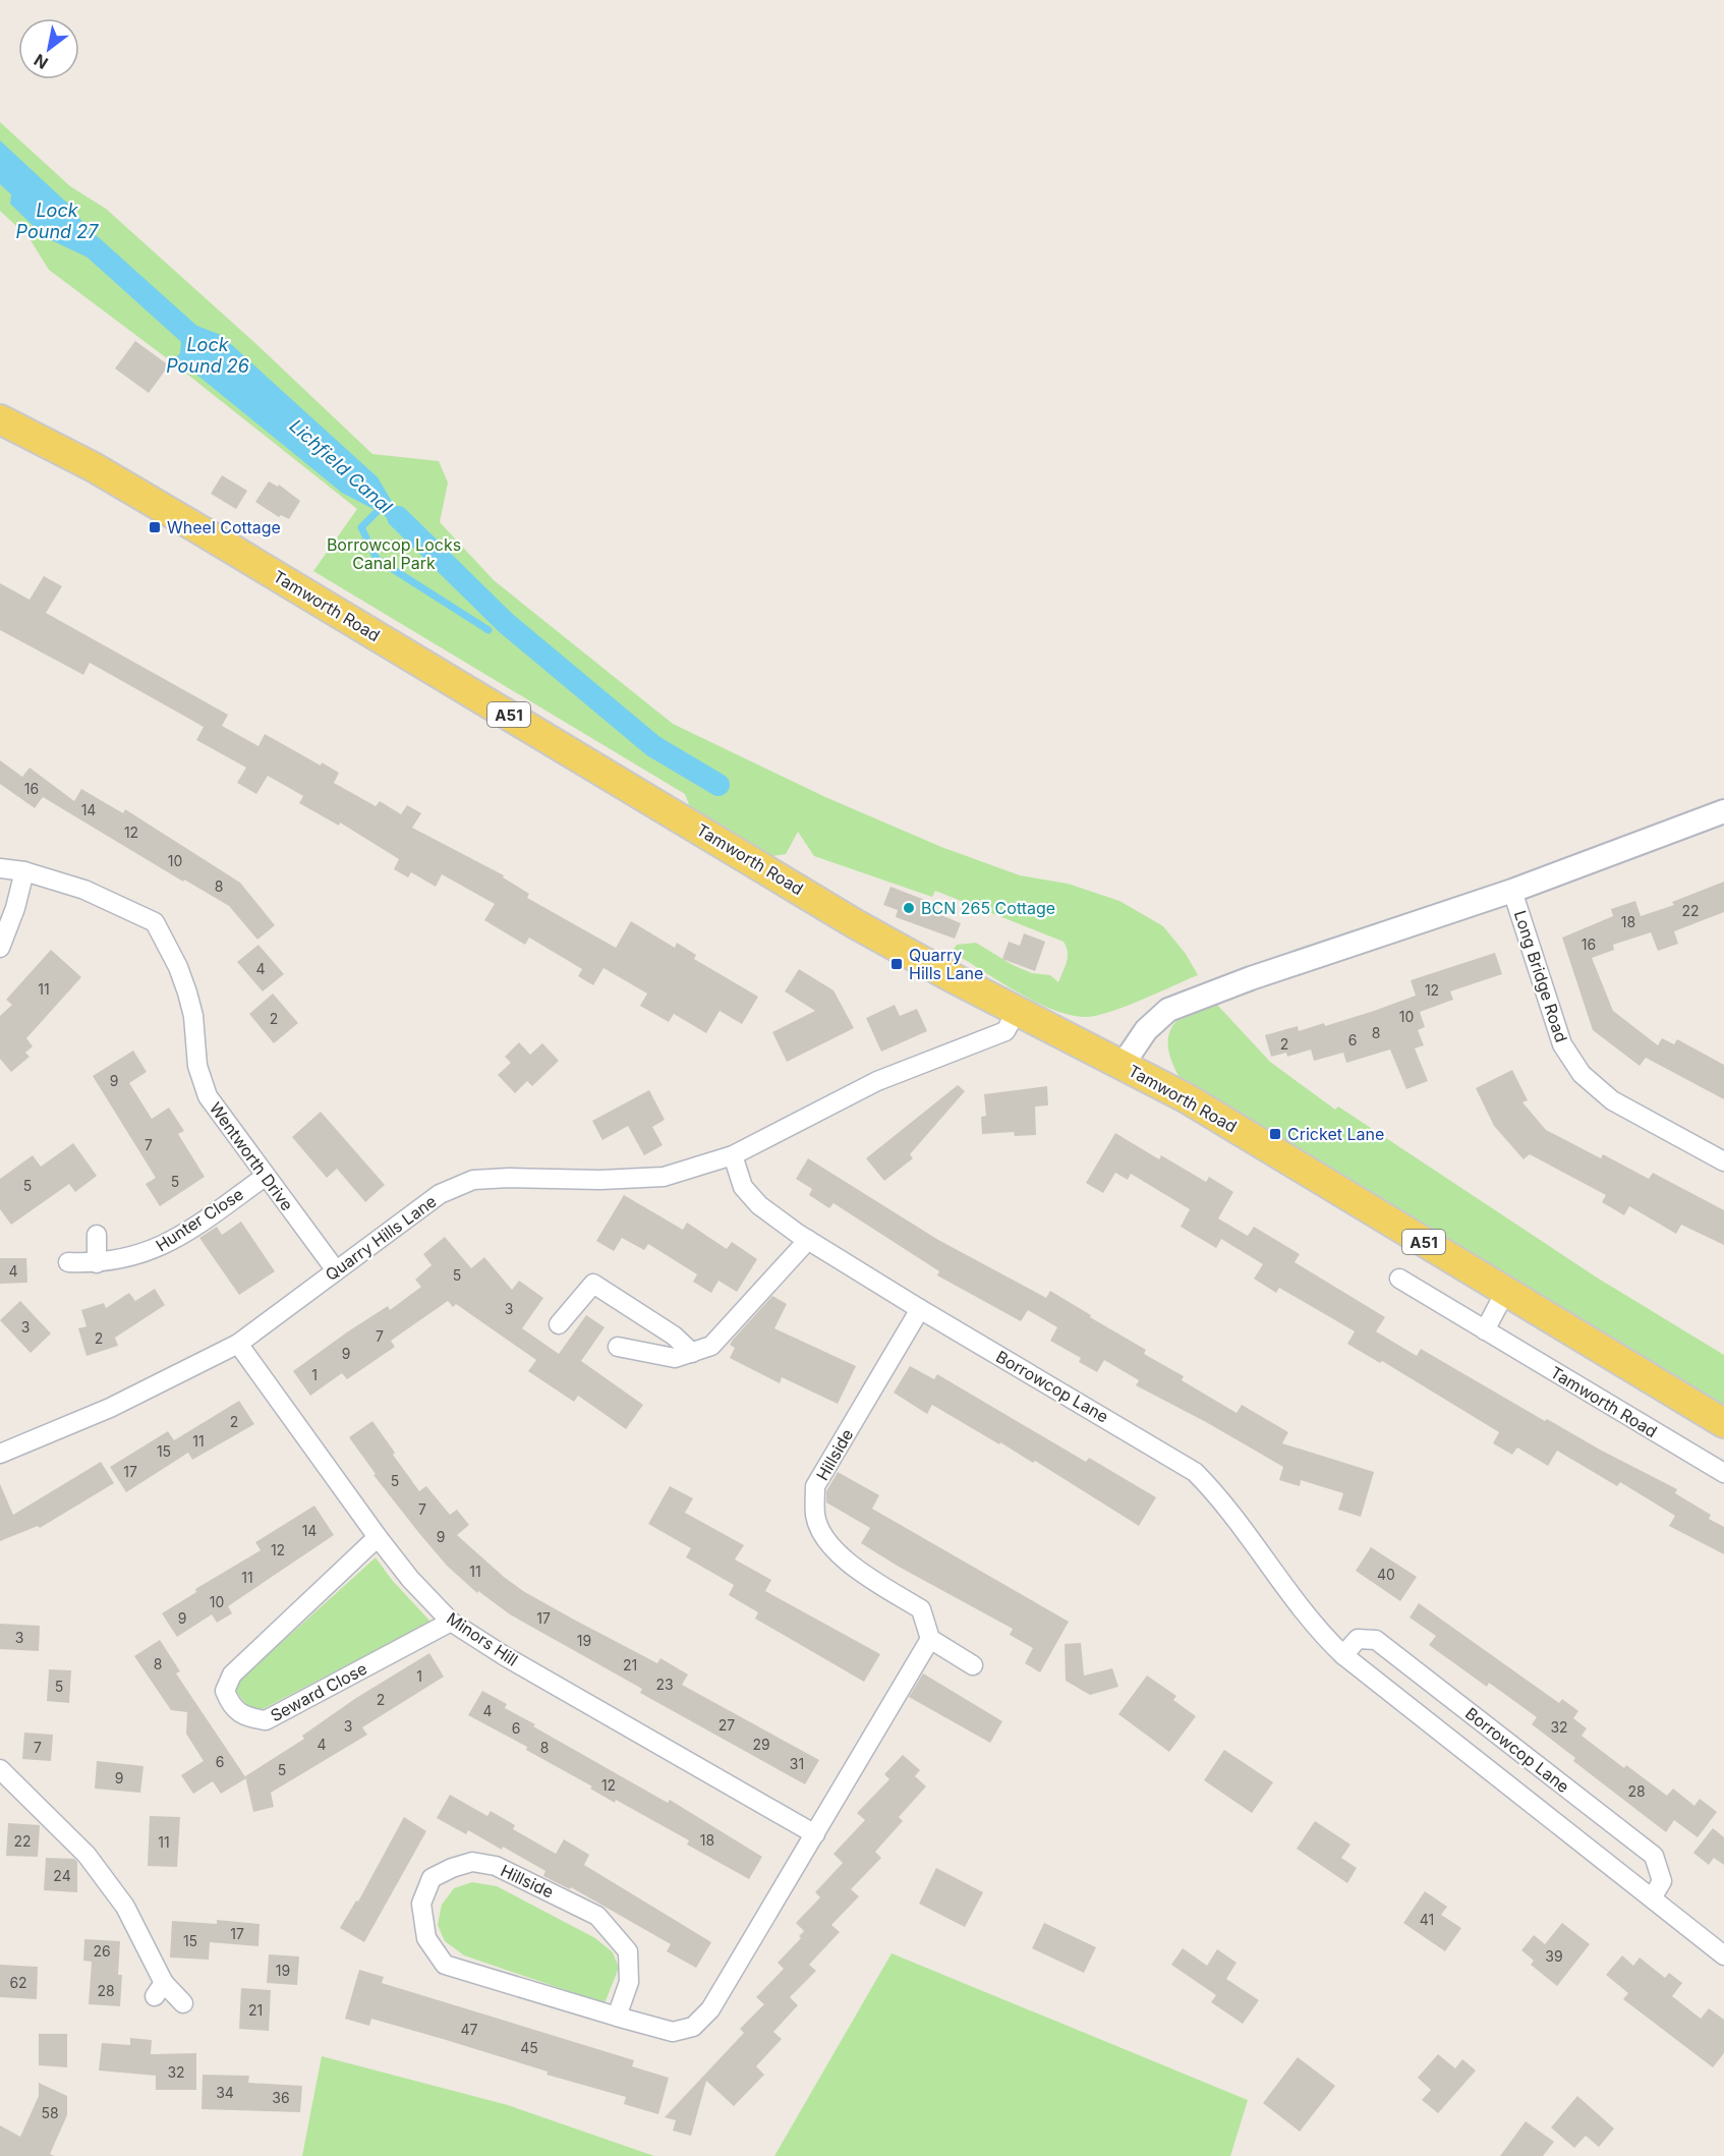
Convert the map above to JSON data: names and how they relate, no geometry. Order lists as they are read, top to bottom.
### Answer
{
  "streets": {
    "main road": ["Tamworth Road", "A51"],
    "street": [
      "Long Bridge Road",
      "Wentworth Drive",
      "Hunter Close",
      "Quarry Hills Lane",
      "Borrowcop Lane",
      "Hillside",
      "Minors Hill",
      "Seward Close"
    ]
  },
  "crossings": [
    ["Tamworth Road", "Quarry Hills Lane"],
    ["Wentworth Drive", "Hunter Close"],
    ["Wentworth Drive", "Quarry Hills Lane"],
    ["Quarry Hills Lane", "Borrowcop Lane"],
    ["Quarry Hills Lane", "Minors Hill"],
    ["Borrowcop Lane", "Hillside"],
    ["Hillside", "Minors Hill"],
    ["Minors Hill", "Seward Close"]
  ],
  "water": ["Lock Pound 27", "Lock Pound 26", "Lichfield Canal"],
  "parks": ["Borrowcop Locks Canal Park"],
  "places": {
    "transit": ["Wheel Cottage", "Quarry Hills Lane", "Cricket Lane"],
    "other": ["BCN 265 Cottage"]
  },
  "house_numbers": [
    "16",
    "14",
    "12",
    "10",
    "8",
    "22",
    "18",
    "16",
    "4",
    "11",
    "12",
    "10",
    "2",
    "8",
    "6",
    "2",
    "9",
    "7",
    "5",
    "5",
    "4",
    "5",
    "3",
    "3",
    "7",
    "2",
    "9",
    "1",
    "2",
    "11",
    "15",
    "17",
    "5",
    "7",
    "14",
    "9",
    "12",
    "11",
    "40",
    "11",
    "10",
    "9",
    "17",
    "3",
    "19",
    "8",
    "21",
    "1",
    "23",
    "5",
    "2",
    "4",
    "27",
    "3",
    "32",
    "6",
    "4",
    "29",
    "7",
    "8",
    "6",
    "31",
    "5",
    "9",
    "12",
    "28",
    "18",
    "22",
    "11",
    "24",
    "41",
    "17",
    "15",
    "26",
    "39",
    "19",
    "62",
    "28",
    "21",
    "47",
    "45",
    "32",
    "34",
    "36",
    "58"
  ],
  "north": "bottom left"
}
